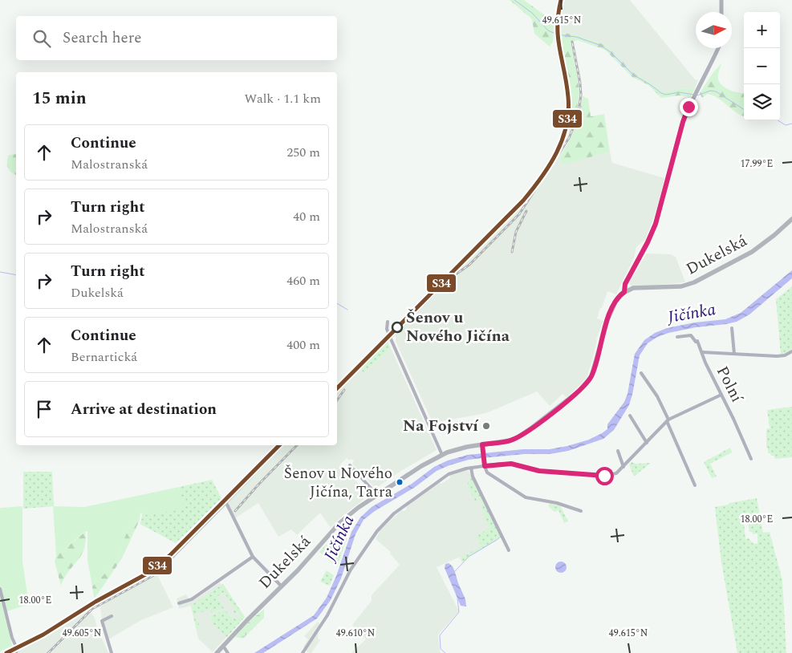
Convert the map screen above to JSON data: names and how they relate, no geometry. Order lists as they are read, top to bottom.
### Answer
{
  "streets": {
    "main road": ["Dukelská"],
    "street": ["Polní"]
  },
  "water": ["Jičínka"],
  "places": ["Šenov u Nového Jičína", "Na Fojství", "Šenov u Nového Jičína, Tatra"],
  "lines": ["transit line S34"],
  "north": "right",
  "page": {
    "map_buttons": ["+", "−"],
    "search": "Search here",
    "heading": ["15 min", "Walk · 1.1 km"],
    "list": [
      ["Continue", "Malostranská", "250 m"],
      ["Turn right", "Malostranská", "40 m"],
      ["Turn right", "Dukelská", "460 m"],
      ["Continue", "Bernartická", "400 m"],
      "Arrive at destination"
    ]
  },
  "coordinates": [
    "49.615°N",
    "17.99°E",
    "18.00°E",
    "49.605°N",
    "49.610°N"
  ]
}
